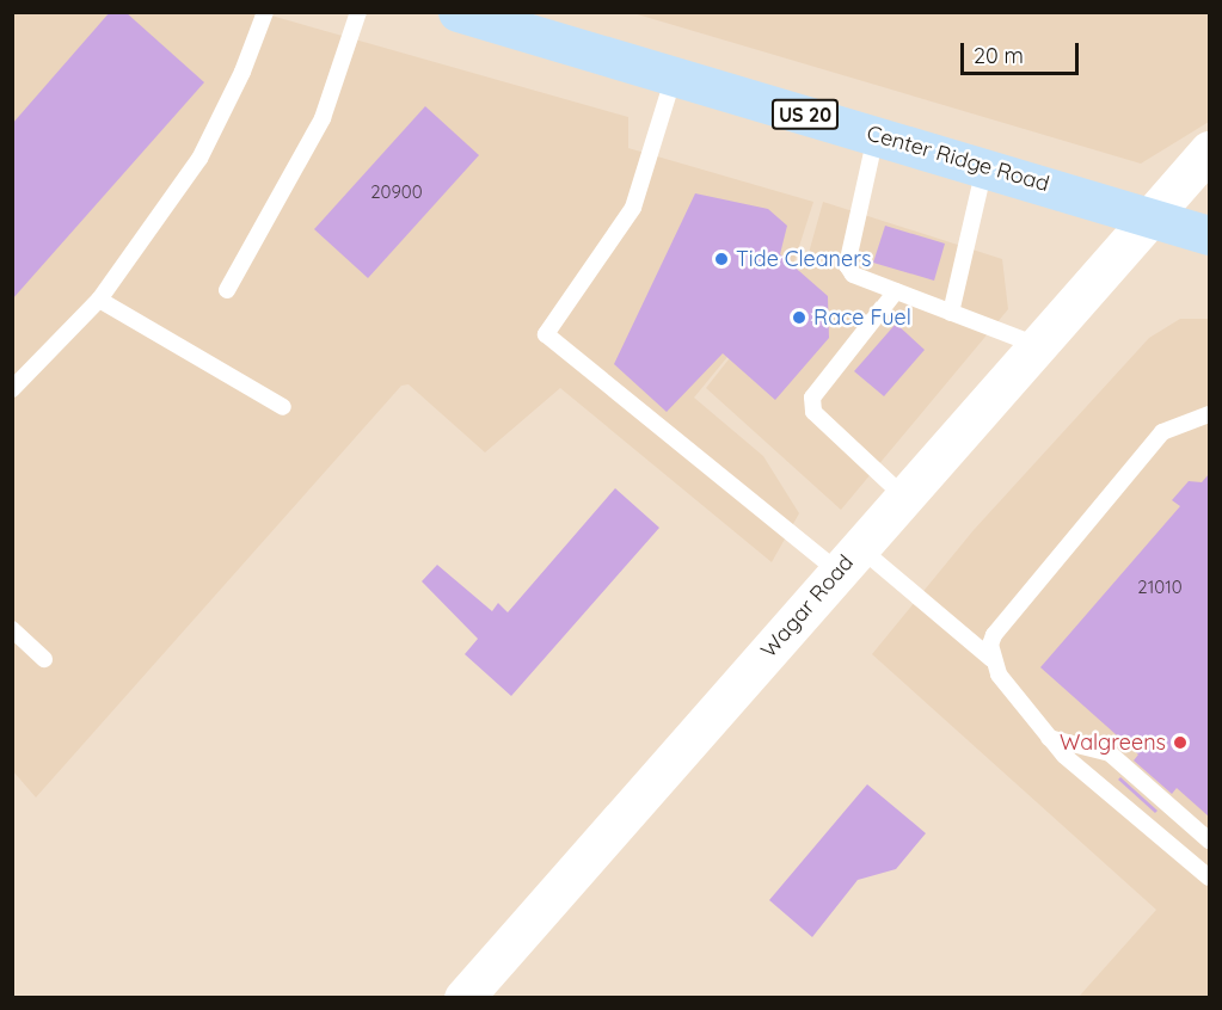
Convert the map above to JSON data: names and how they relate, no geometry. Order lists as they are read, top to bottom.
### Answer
{
  "streets": {
    "main road": ["US 20", "Center Ridge Road", "Wagar Road"]
  },
  "crossings": [
    ["Center Ridge Road", "Wagar Road"]
  ],
  "places": ["Tide Cleaners", "Race Fuel", "Walgreens"],
  "house_numbers": ["20900", "21010"],
  "scale_bar": "20 m"
}
